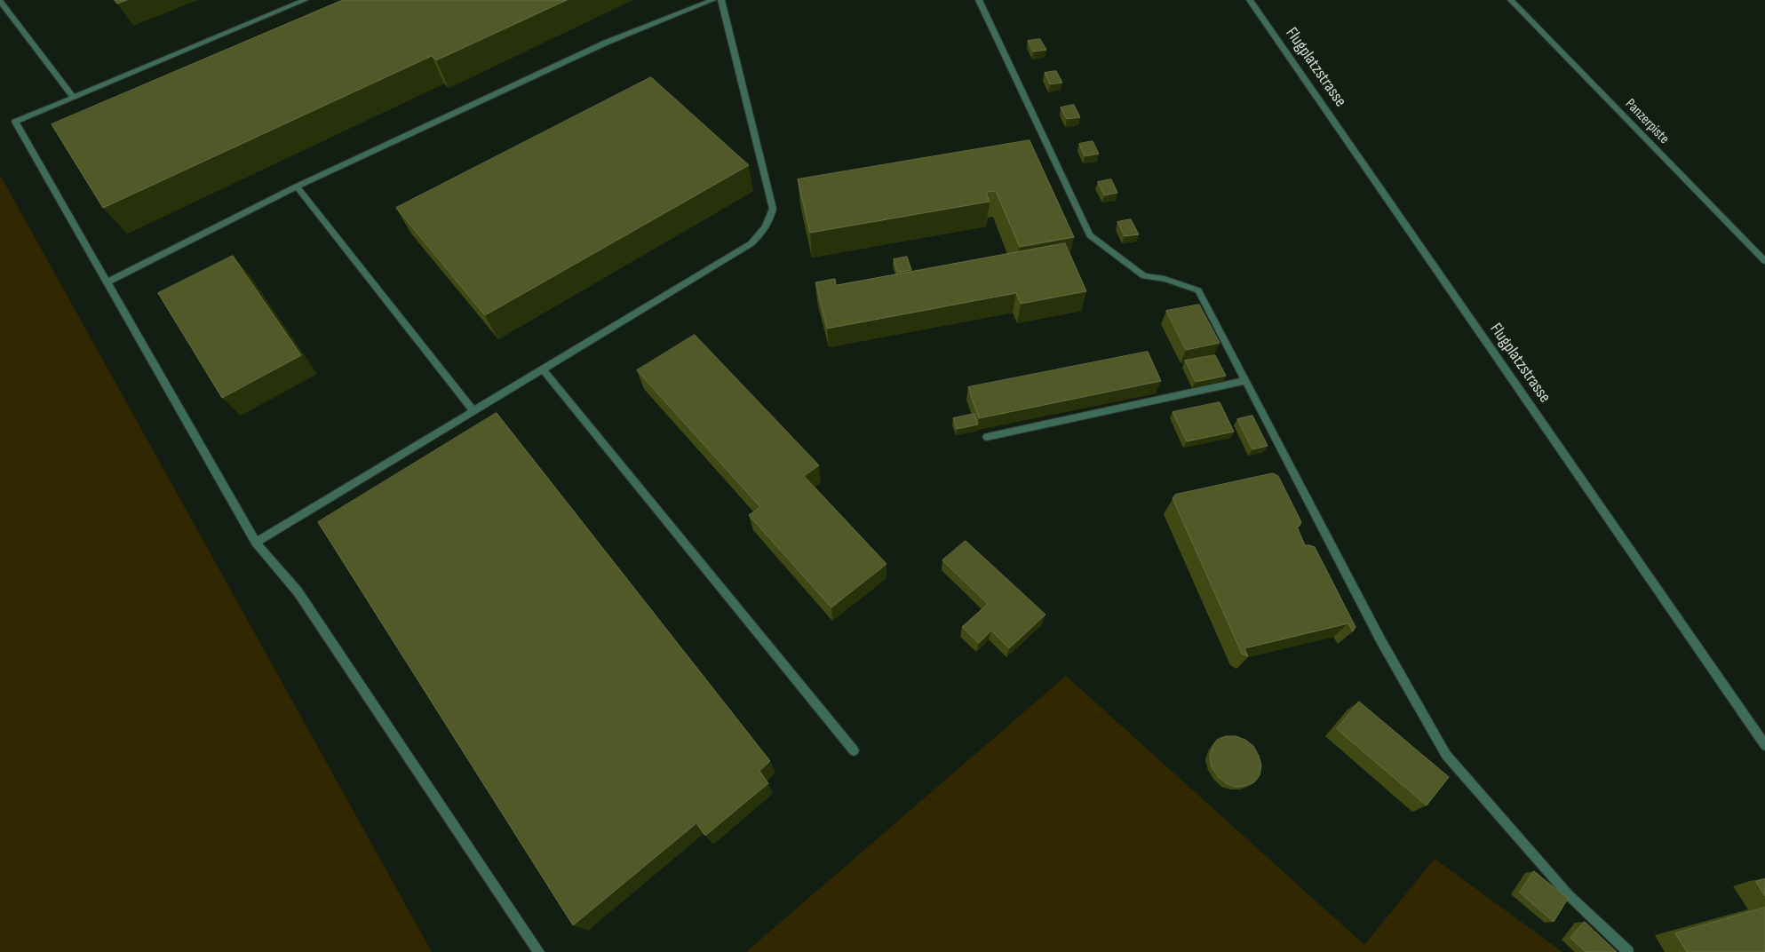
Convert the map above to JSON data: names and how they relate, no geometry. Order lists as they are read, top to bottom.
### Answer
{
  "streets": {
    "street": ["Flugplatzstrasse", "Panzerpiste"]
  }
}
